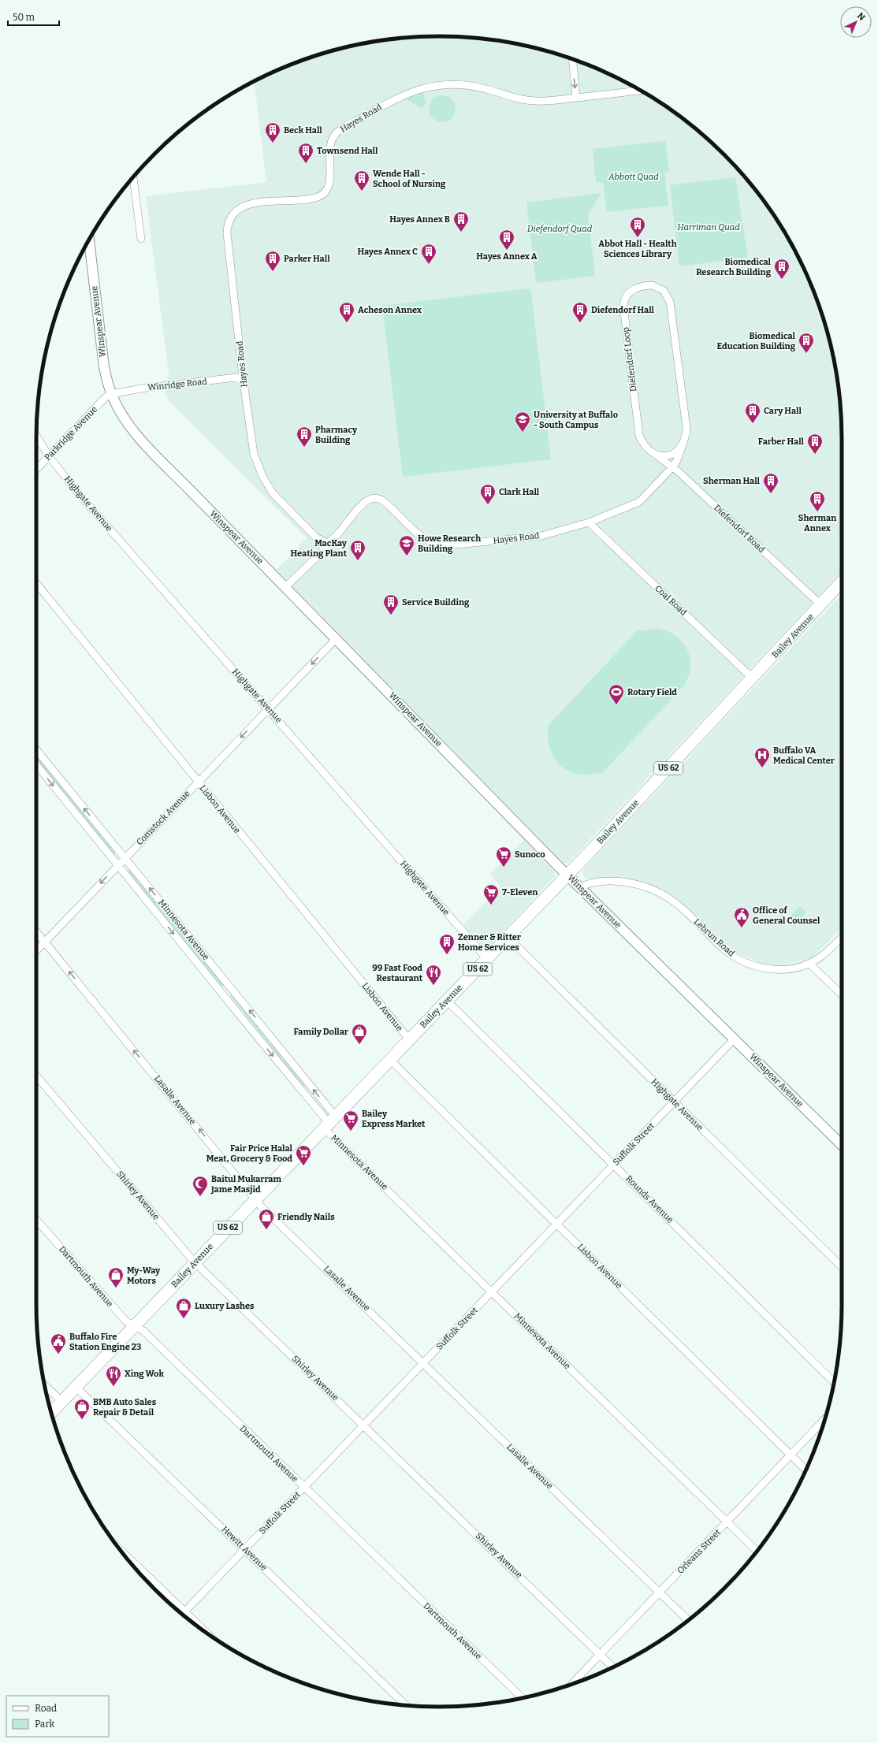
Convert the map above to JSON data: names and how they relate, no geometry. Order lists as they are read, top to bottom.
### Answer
{
  "streets": {
    "main road": ["Bailey Avenue", "US 62"],
    "street": [
      "Hayes Road",
      "Winspear Avenue",
      "Diefendorf Loop",
      "Winridge Road",
      "Parkridge Avenue",
      "Highgate Avenue",
      "Diefendorf Road",
      "Coal Road",
      "Lisbon Avenue",
      "Comstock Avenue",
      "Minnesota Avenue",
      "Lebrun Road",
      "Lasalle Avenue",
      "Suffolk Street",
      "Shirley Avenue",
      "Rounds Avenue",
      "Dartmouth Avenue",
      "Hewitt Avenue",
      "Orleans Street"
    ]
  },
  "crossings": [
    ["Hayes Road", "Diefendorf Loop"],
    ["Hayes Road", "Winridge Road"],
    ["Hayes Road", "Diefendorf Road"],
    ["Hayes Road", "Coal Road"],
    ["Winspear Avenue", "Winridge Road"],
    ["Winspear Avenue", "Parkridge Avenue"],
    ["Winspear Avenue", "Bailey Avenue"],
    ["Winspear Avenue", "Comstock Avenue"],
    ["Winspear Avenue", "Lebrun Road"],
    ["Winspear Avenue", "Suffolk Street"],
    ["Diefendorf Loop", "Diefendorf Road"],
    ["Winridge Road", "Parkridge Avenue"],
    ["Parkridge Avenue", "Highgate Avenue"],
    ["Highgate Avenue", "Bailey Avenue"],
    ["Highgate Avenue", "Comstock Avenue"],
    ["Highgate Avenue", "Suffolk Street"],
    ["Diefendorf Road", "Bailey Avenue"],
    ["Coal Road", "Bailey Avenue"],
    ["Bailey Avenue", "Lisbon Avenue"],
    ["Bailey Avenue", "Minnesota Avenue"],
    ["Bailey Avenue", "Lasalle Avenue"],
    ["Bailey Avenue", "Shirley Avenue"],
    ["Bailey Avenue", "Rounds Avenue"],
    ["Bailey Avenue", "Dartmouth Avenue"],
    ["Bailey Avenue", "Hewitt Avenue"],
    ["Lisbon Avenue", "Comstock Avenue"],
    ["Lisbon Avenue", "Suffolk Street"],
    ["Lisbon Avenue", "Orleans Street"],
    ["Comstock Avenue", "Minnesota Avenue"],
    ["Comstock Avenue", "Lasalle Avenue"],
    ["Minnesota Avenue", "Suffolk Street"],
    ["Minnesota Avenue", "Orleans Street"],
    ["Lasalle Avenue", "Suffolk Street"],
    ["Lasalle Avenue", "Orleans Street"],
    ["Suffolk Street", "Shirley Avenue"],
    ["Suffolk Street", "Rounds Avenue"],
    ["Suffolk Street", "Dartmouth Avenue"],
    ["Suffolk Street", "Hewitt Avenue"],
    ["Shirley Avenue", "Orleans Street"]
  ],
  "one_way": ["Comstock Avenue", "Lasalle Avenue"],
  "parks": ["Abbott Quad", "Harriman Quad", "Diefendorf Quad"],
  "places": {
    "building": [
      "Beck Hall",
      "Townsend Hall",
      "Wende Hall - School of Nursing",
      "Hayes Annex B",
      "Abbot Hall - Health Sciences Library",
      "Hayes Annex A",
      "Hayes Annex C",
      "Parker Hall",
      "Biomedical Research Building",
      "Acheson Annex",
      "Diefendorf Hall",
      "Biomedical Education Building",
      "Cary Hall",
      "Pharmacy Building",
      "Farber Hall",
      "Sherman Hall",
      "Clark Hall",
      "Sherman Annex",
      "MacKay Heating Plant",
      "Service Building",
      "Zenner & Ritter Home Services"
    ],
    "school or university": ["University at Buffalo - South Campus", "Howe Research Building"],
    "sports": ["Rotary Field"],
    "hospital": ["Buffalo VA Medical Center"],
    "supermarket": [
      "Sunoco",
      "7-Eleven",
      "Bailey Express Market",
      "Fair Price Halal Meat, Grocery & Food"
    ],
    "public building": ["Office of General Counsel", "Buffalo Fire Station Engine 23"],
    "restaurant": ["99 Fast Food Restaurant", "Xing Wok"],
    "shop": [
      "Family Dollar",
      "Friendly Nails",
      "My-Way Motors",
      "Luxury Lashes",
      "BMB Auto Sales Repair & Detail"
    ],
    "mosque": ["Baitul Mukarram Jame Masjid"]
  },
  "legend": ["Road", "Park"],
  "scale_bar": "50 m",
  "north": "top right"
}
